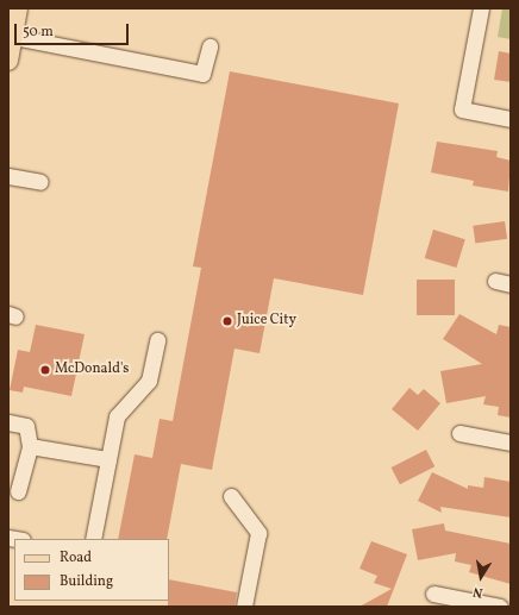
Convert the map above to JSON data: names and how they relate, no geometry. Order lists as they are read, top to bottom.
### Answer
{
  "places": ["Juice City", "McDonald's"],
  "legend": ["Road", "Building"],
  "scale_bar": "50 m",
  "north": "bottom"
}
